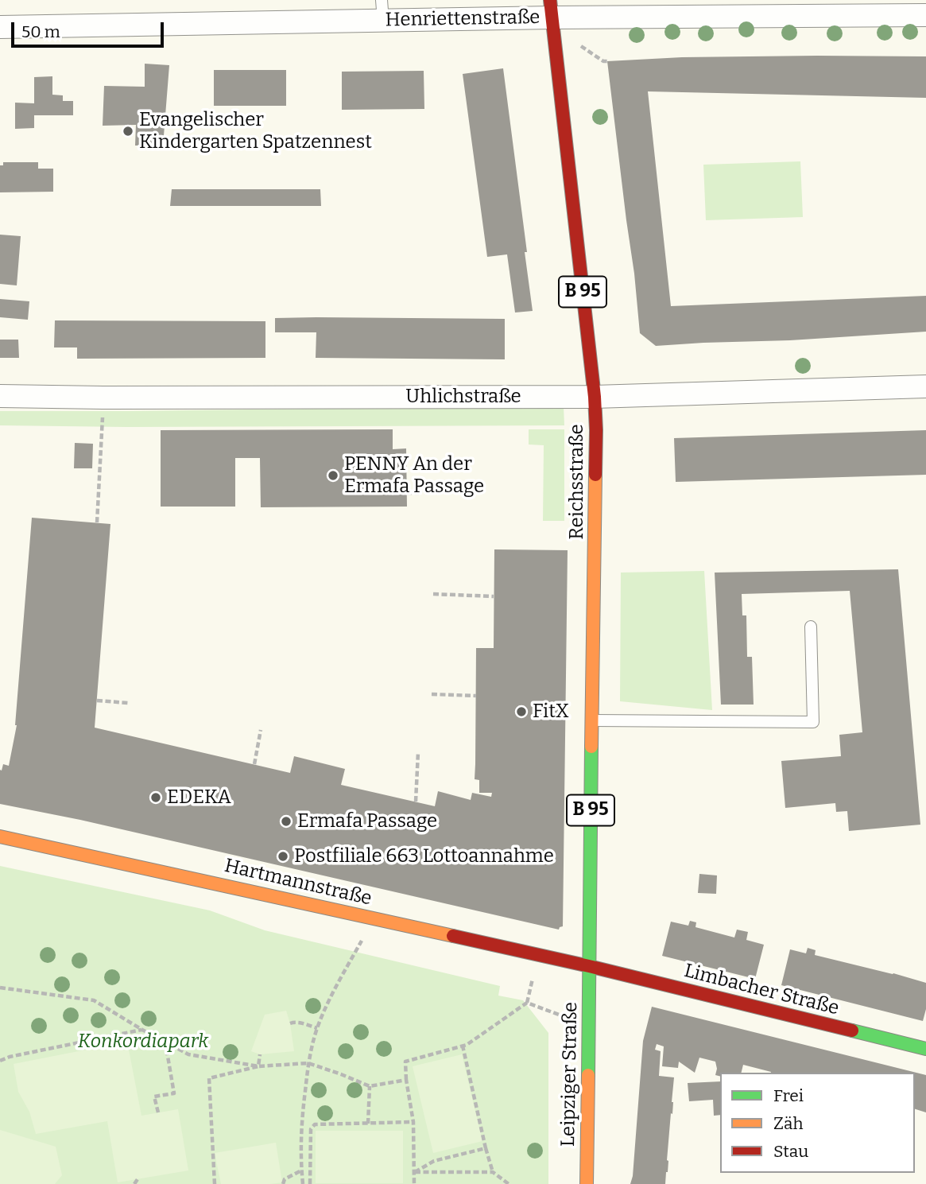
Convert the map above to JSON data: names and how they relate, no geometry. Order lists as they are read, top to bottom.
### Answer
{
  "streets": {
    "main road": [
      "B 95",
      "Reichsstraße",
      "Hartmannstraße",
      "Limbacher Straße",
      "Leipziger Straße"
    ],
    "street": ["Henriettenstraße", "Uhlichstraße"]
  },
  "crossings": [
    ["Henriettenstraße", "Reichsstraße"],
    ["Uhlichstraße", "Reichsstraße"],
    ["Reichsstraße", "Hartmannstraße"],
    ["Reichsstraße", "Limbacher Straße"],
    ["Reichsstraße", "Leipziger Straße"],
    ["Hartmannstraße", "Limbacher Straße"],
    ["Hartmannstraße", "Leipziger Straße"],
    ["Limbacher Straße", "Leipziger Straße"]
  ],
  "parks": ["Konkordiapark"],
  "places": [
    "Evangelischer Kindergarten Spatzennest",
    "PENNY An der Ermafa Passage",
    "FitX",
    "EDEKA",
    "Ermafa Passage",
    "Postfiliale 663 Lottoannahme"
  ],
  "legend": ["Frei", "Zäh", "Stau"],
  "scale_bar": "50 m"
}
